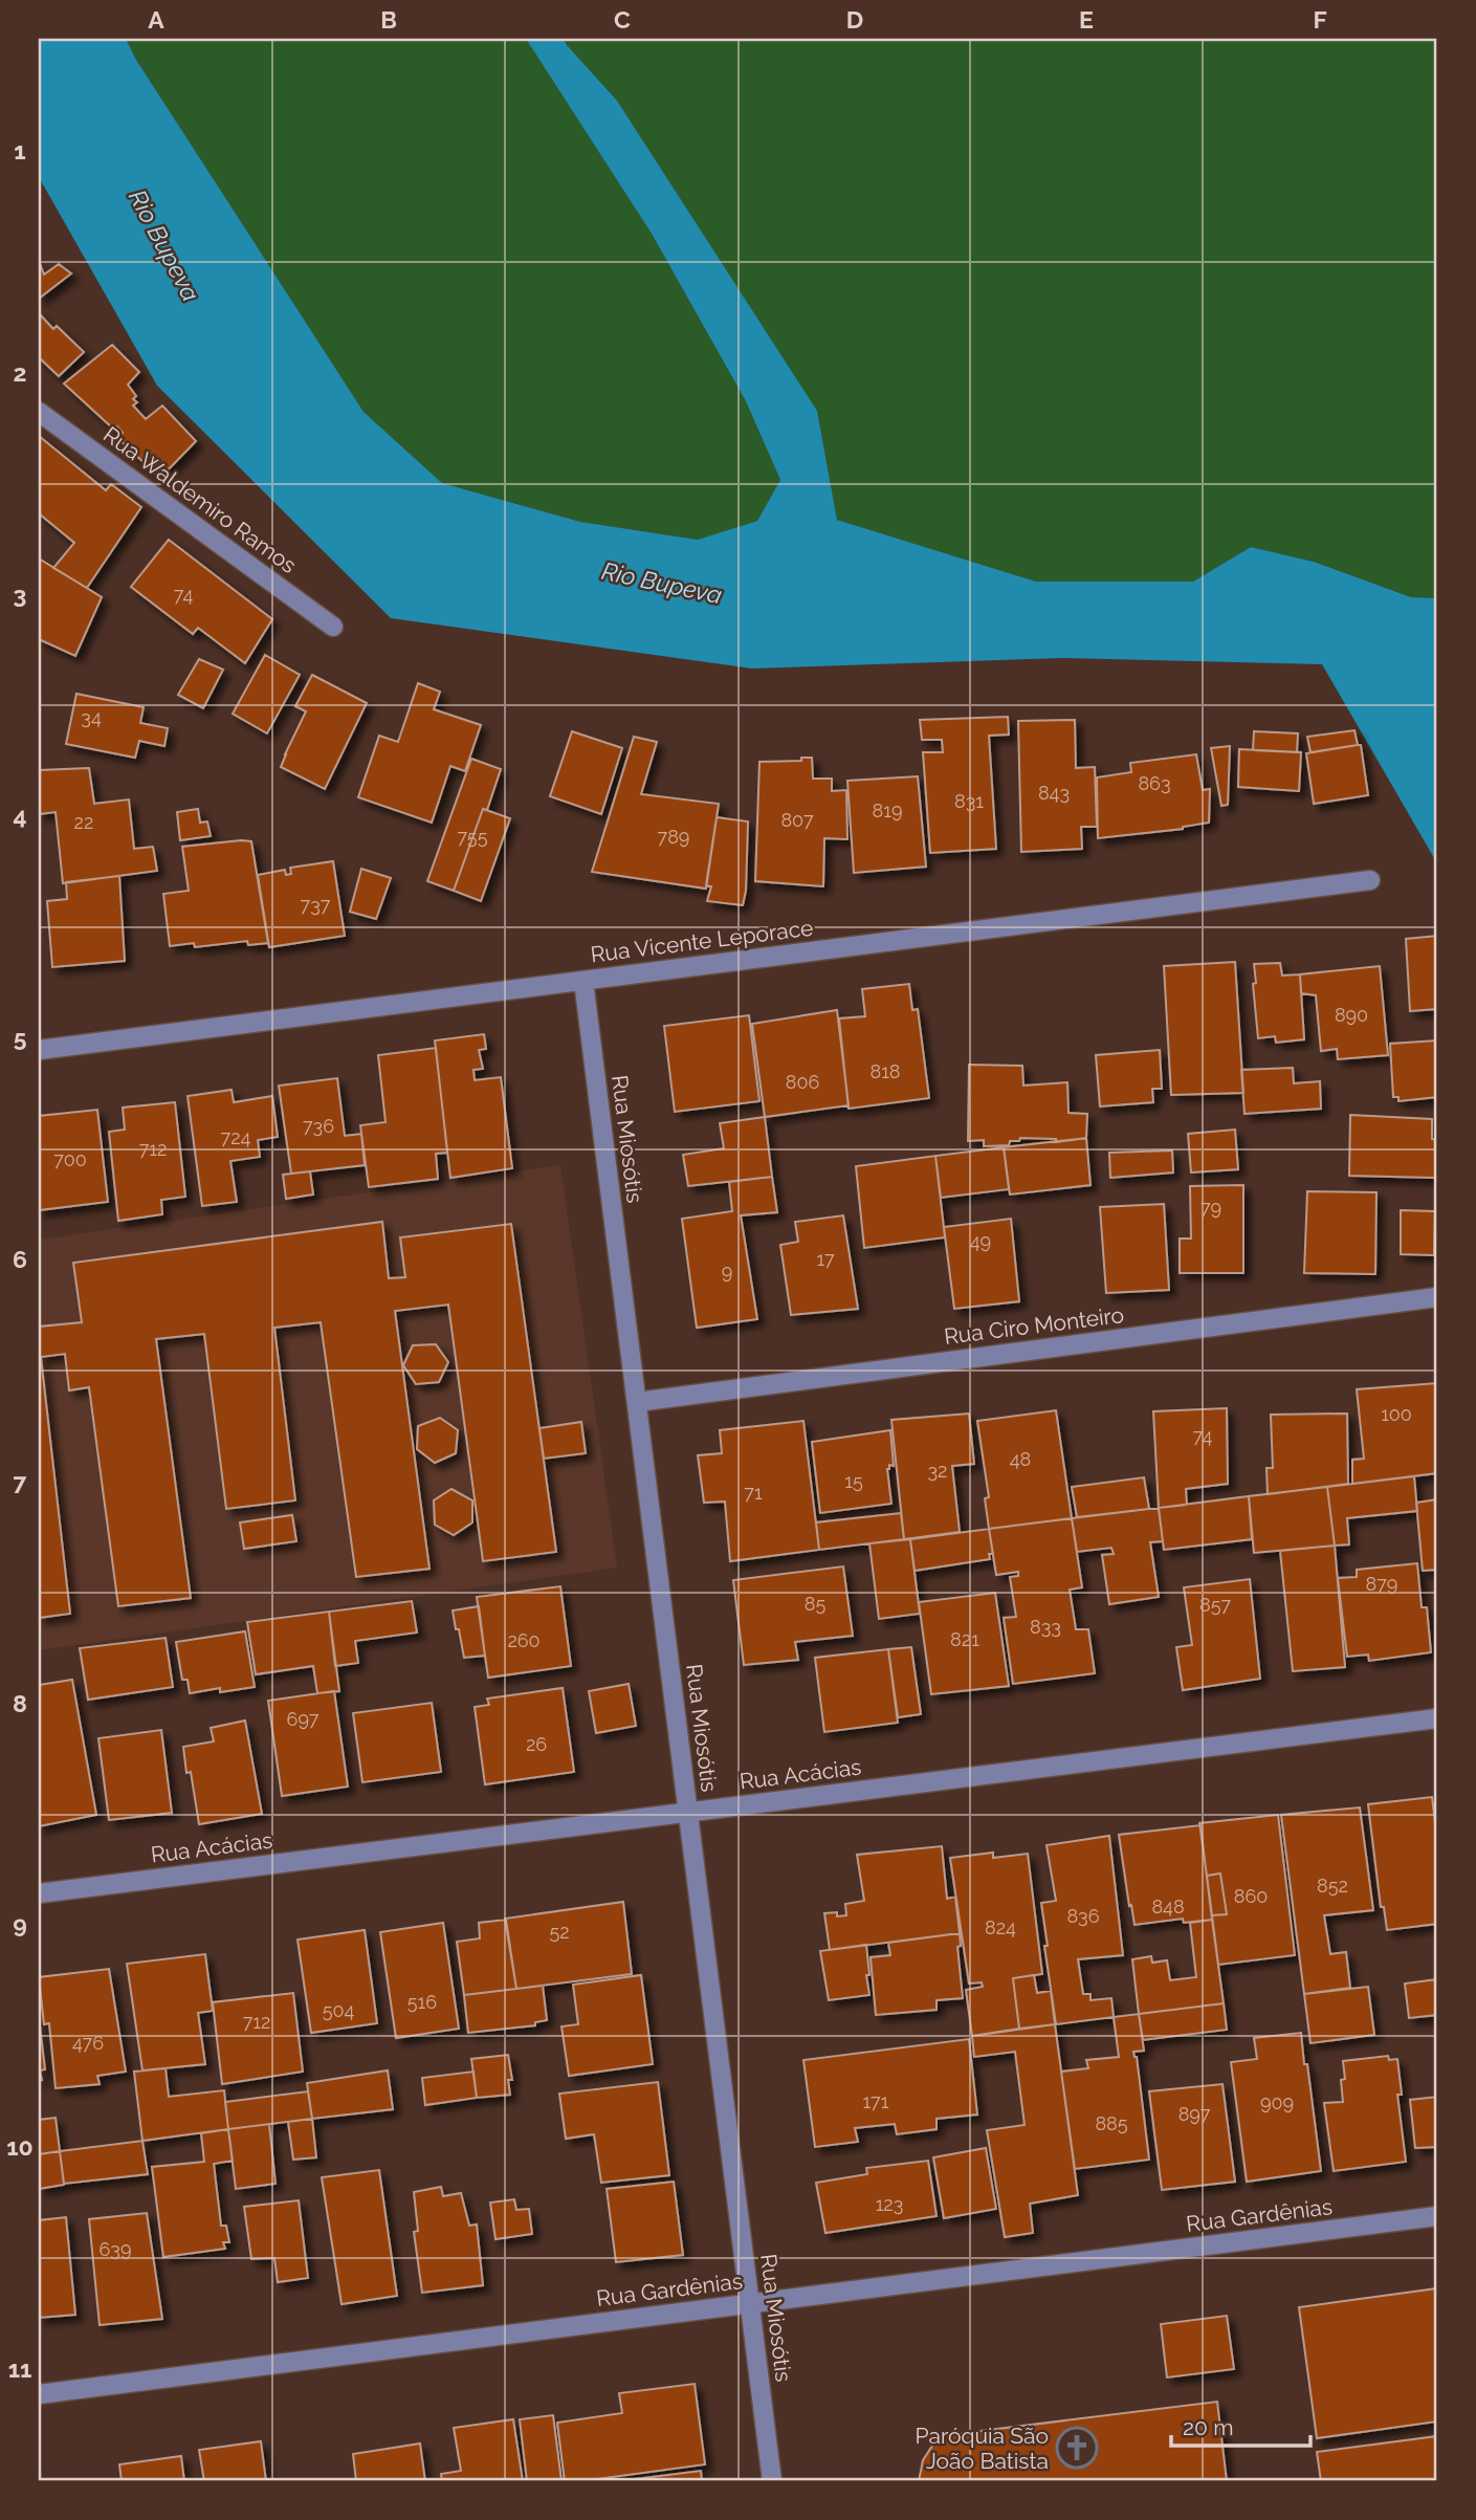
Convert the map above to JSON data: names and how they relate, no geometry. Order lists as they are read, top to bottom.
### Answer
{
  "streets": {
    "street": [
      "Rua Waldemiro Ramos",
      "Rua Vicente Leporace",
      "Rua Miosótis",
      "Rua Ciro Monteiro",
      "Rua Acácias",
      "Rua Gardênias"
    ]
  },
  "crossings": [
    ["Rua Vicente Leporace", "Rua Miosótis"],
    ["Rua Miosótis", "Rua Ciro Monteiro"],
    ["Rua Miosótis", "Rua Acácias"],
    ["Rua Miosótis", "Rua Gardênias"]
  ],
  "water": ["Rio Bupeva"],
  "places": {
    "church": ["Paróquia São João Batista"]
  },
  "house_numbers": [
    "74",
    "34",
    "863",
    "843",
    "831",
    "819",
    "807",
    "22",
    "755",
    "789",
    "737",
    "890",
    "818",
    "806",
    "736",
    "724",
    "712",
    "700",
    "79",
    "49",
    "17",
    "9",
    "100",
    "74",
    "48",
    "32",
    "15",
    "71",
    "879",
    "85",
    "857",
    "833",
    "821",
    "260",
    "697",
    "26",
    "852",
    "860",
    "848",
    "836",
    "824",
    "52",
    "516",
    "504",
    "712",
    "476",
    "171",
    "909",
    "897",
    "885",
    "123",
    "639"
  ],
  "scale_bar": "20 m",
  "grid": {
    "columns": [
      "A",
      "B",
      "C",
      "D",
      "E",
      "F"
    ],
    "rows": [
      "1",
      "2",
      "3",
      "4",
      "5",
      "6",
      "7",
      "8",
      "9",
      "10",
      "11"
    ]
  }
}
